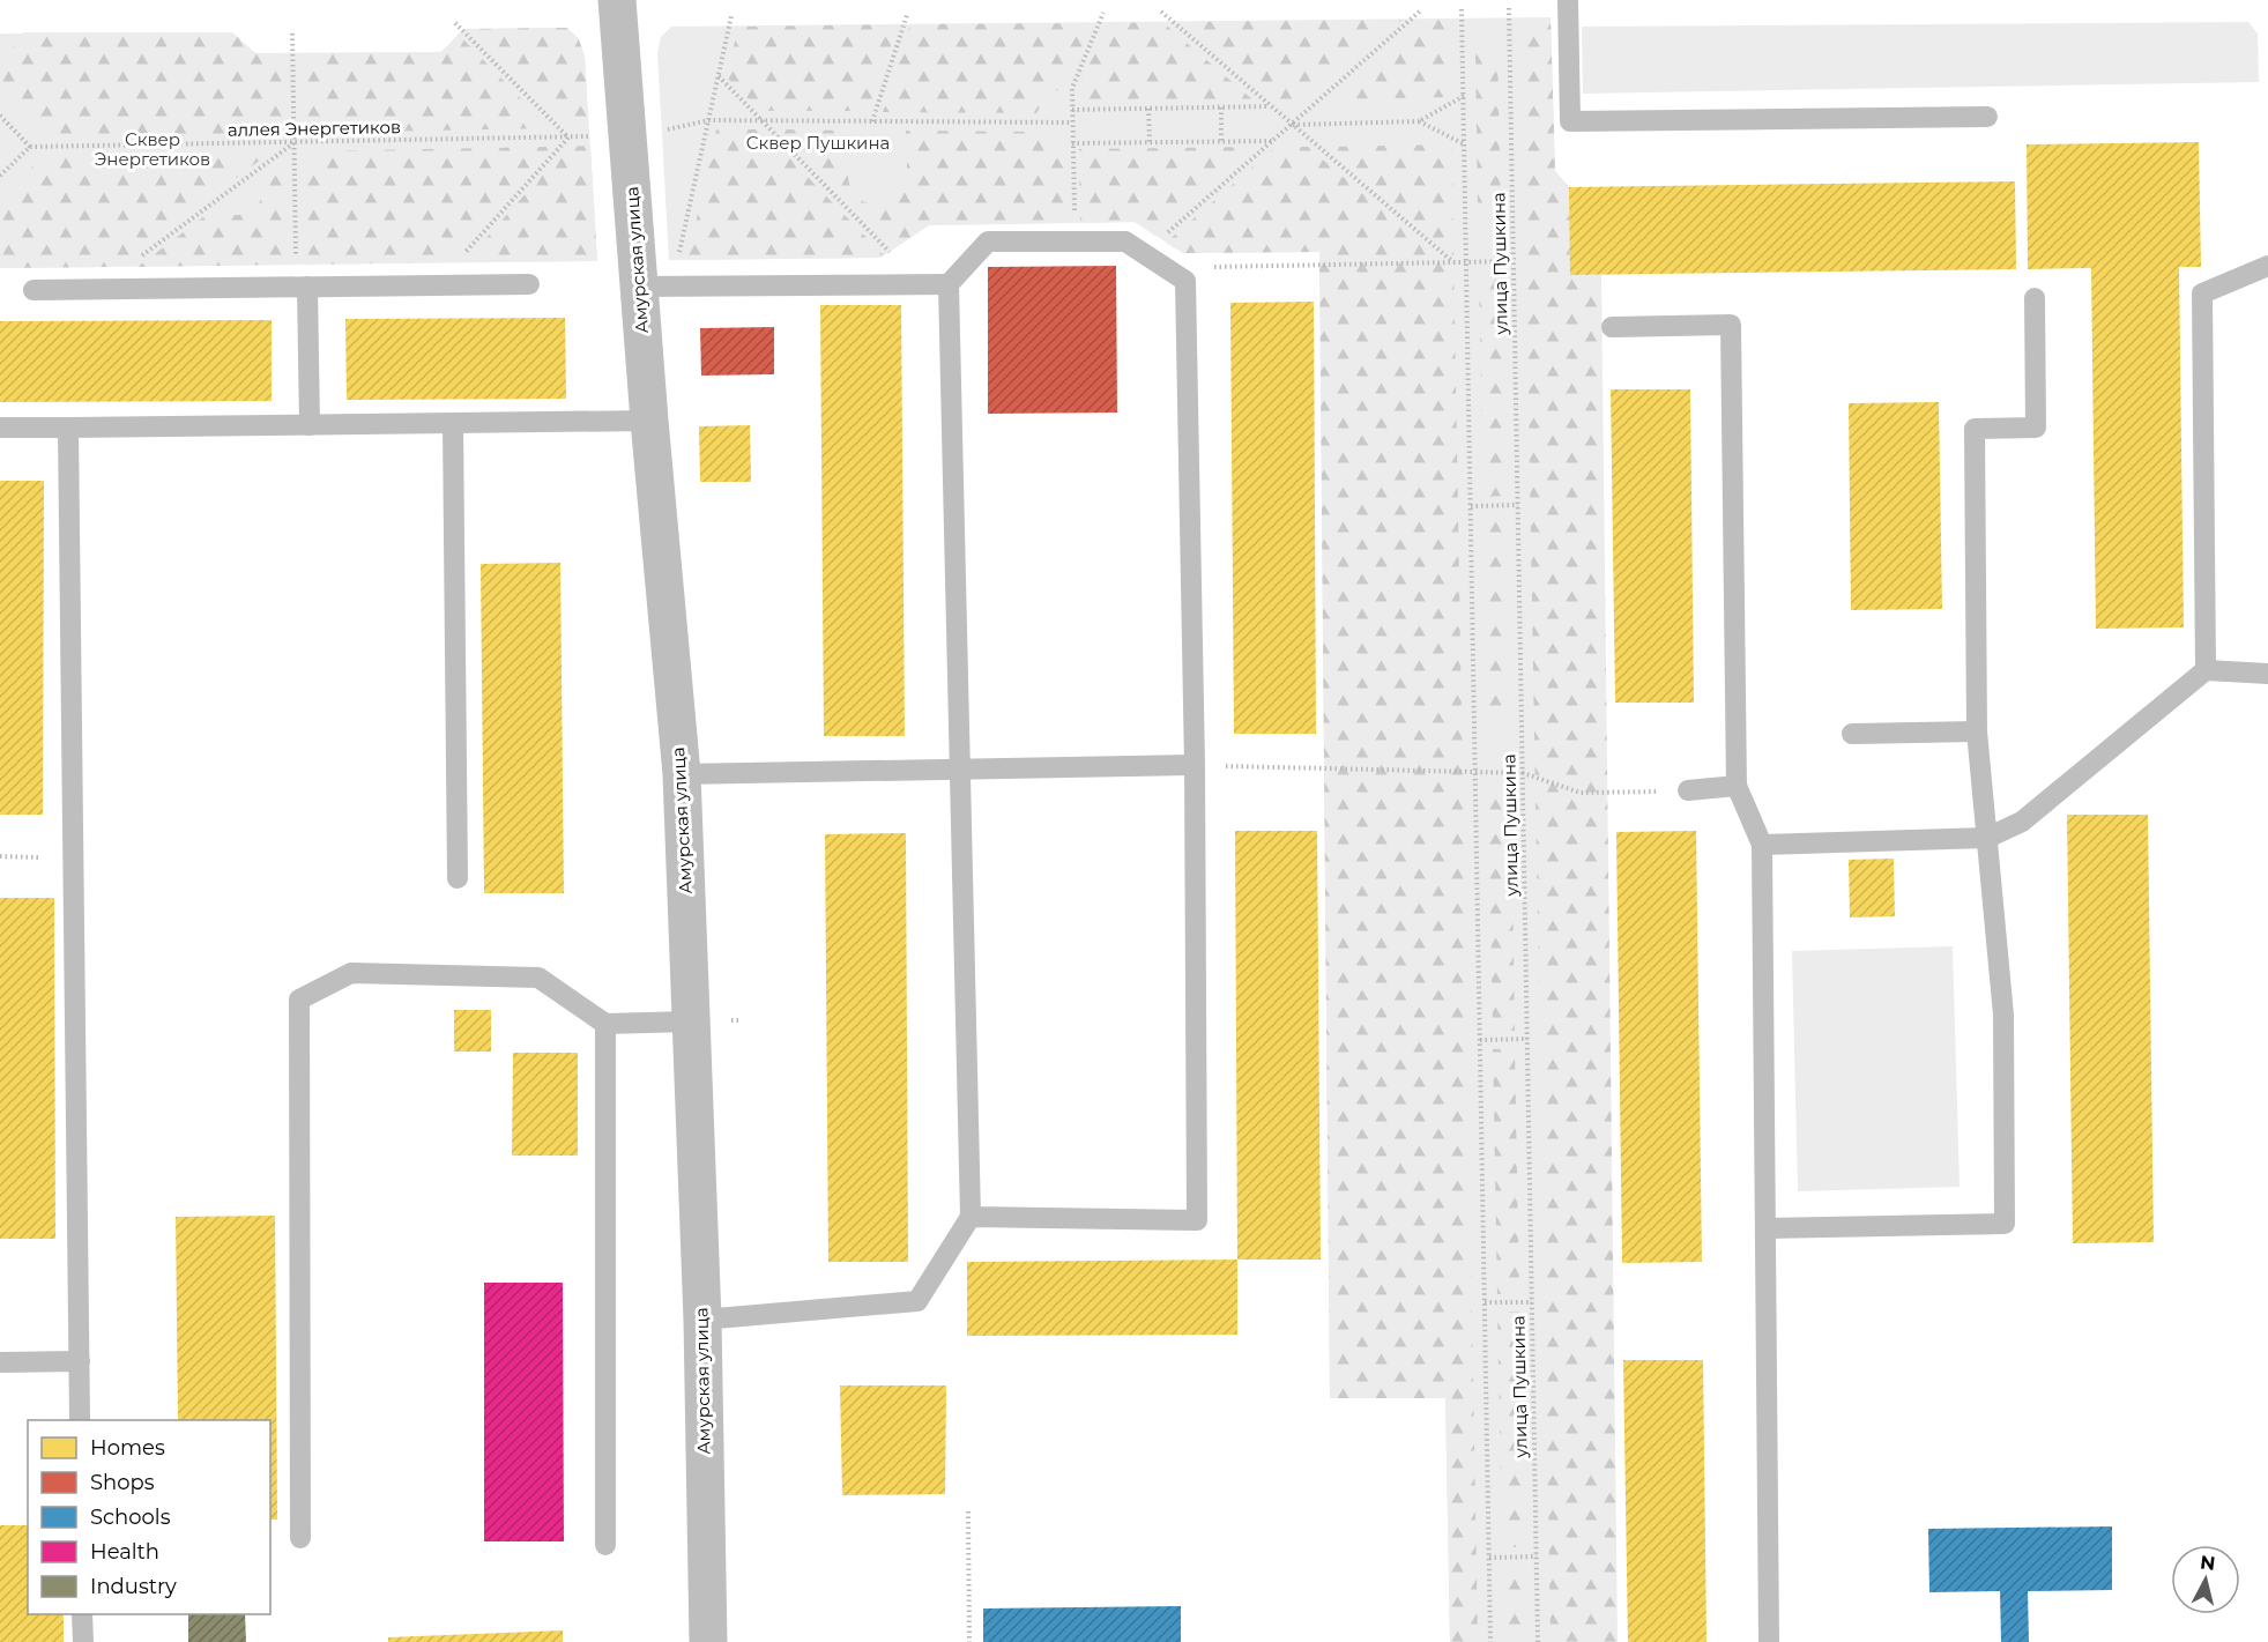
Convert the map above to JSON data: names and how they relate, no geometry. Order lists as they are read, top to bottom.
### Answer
{
  "streets": {
    "street": ["Амурская улица"],
    "path": ["аллея Энергетиков", "улица Пушкина"]
  },
  "parks": ["Сквер Энергетиков", "Сквер Пушкина"],
  "legend": [
    "Homes",
    "Shops",
    "Schools",
    "Health",
    "Industry"
  ],
  "north": "top"
}
